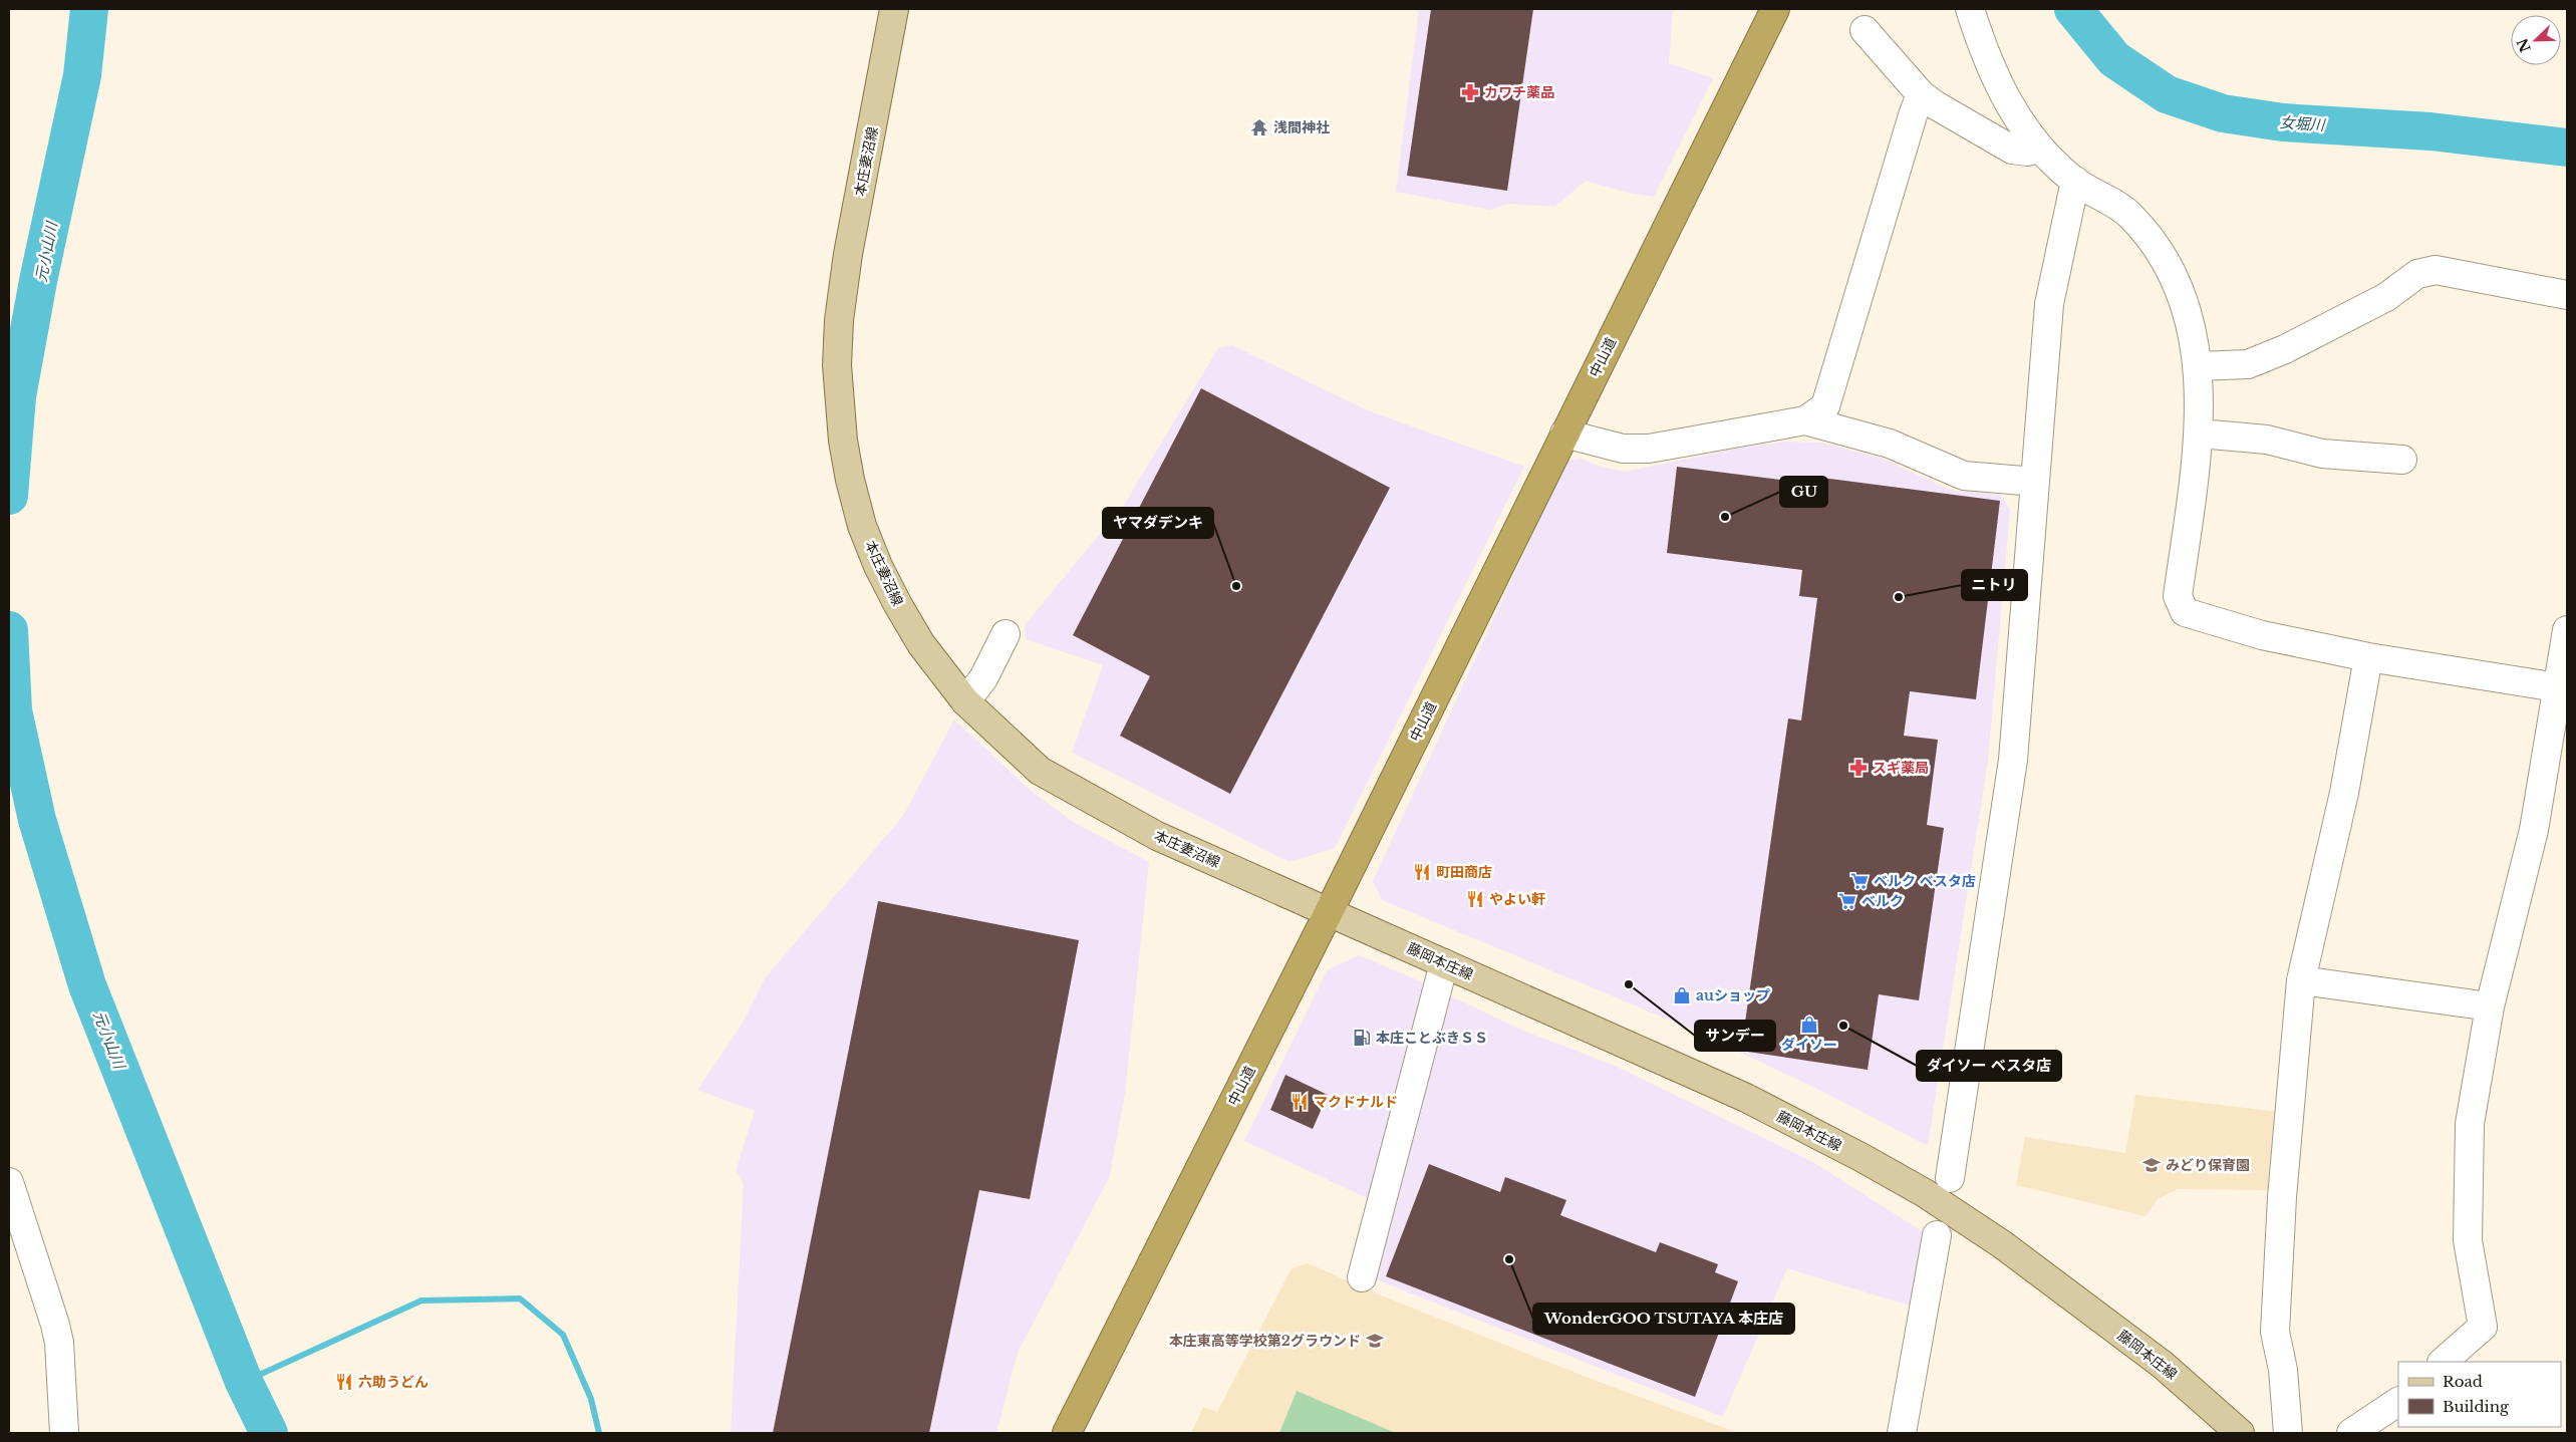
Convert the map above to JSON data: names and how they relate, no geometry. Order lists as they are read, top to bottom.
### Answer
{
  "streets": {
    "highway": ["中山道"],
    "main road": ["本庄妻沼線", "藤岡本庄線"]
  },
  "crossings": [
    ["本庄妻沼線", "中山道"],
    ["本庄妻沼線", "藤岡本庄線"],
    ["中山道", "藤岡本庄線"]
  ],
  "water": ["女堀川", "元小山川"],
  "places": {
    "pharmacy": ["カワチ薬品", "スギ薬局"],
    "temple": ["浅間神社"],
    "other": [
      "GU",
      "ヤマダデンキ",
      "ニトリ",
      "サンデー",
      "ダイソー ベスタ店",
      "WonderGOO TSUTAYA 本庄店"
    ],
    "restaurant": [
      "町田商店",
      "やよい軒",
      "マクドナルド",
      "六助うどん"
    ],
    "supermarket": ["ベルク ベスタ店", "ベルク"],
    "shop": ["auショップ", "ダイソー"],
    "fuel station": ["本庄ことぶきＳＳ"],
    "school or university": ["みどり保育園", "本庄東高等学校第2グラウンド"]
  },
  "legend": ["Road", "Building"],
  "north": "bottom left"
}
